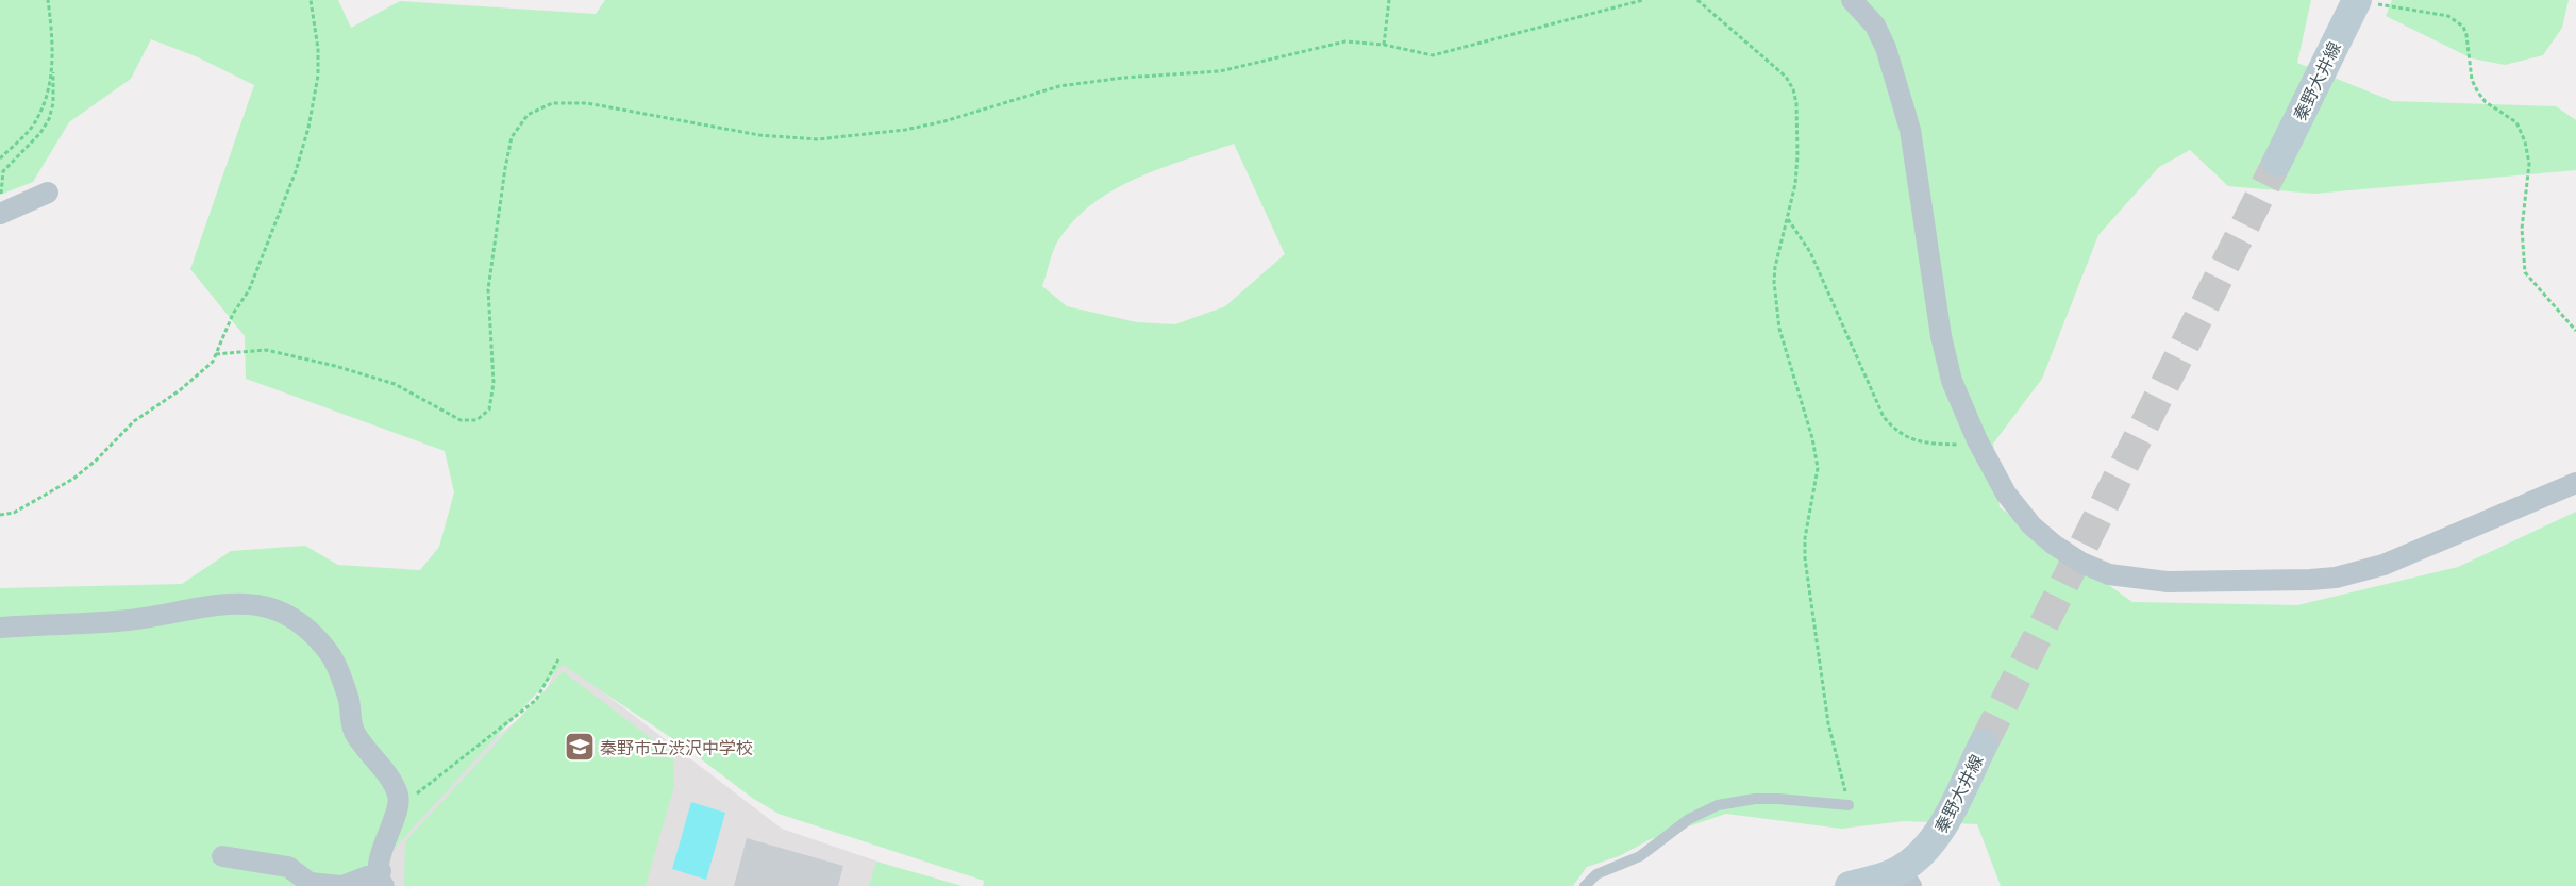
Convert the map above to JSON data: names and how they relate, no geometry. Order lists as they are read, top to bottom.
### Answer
{
  "streets": {
    "main road": ["秦野大井線"]
  },
  "places": {
    "school or university": ["秦野市立渋沢中学校"]
  }
}
